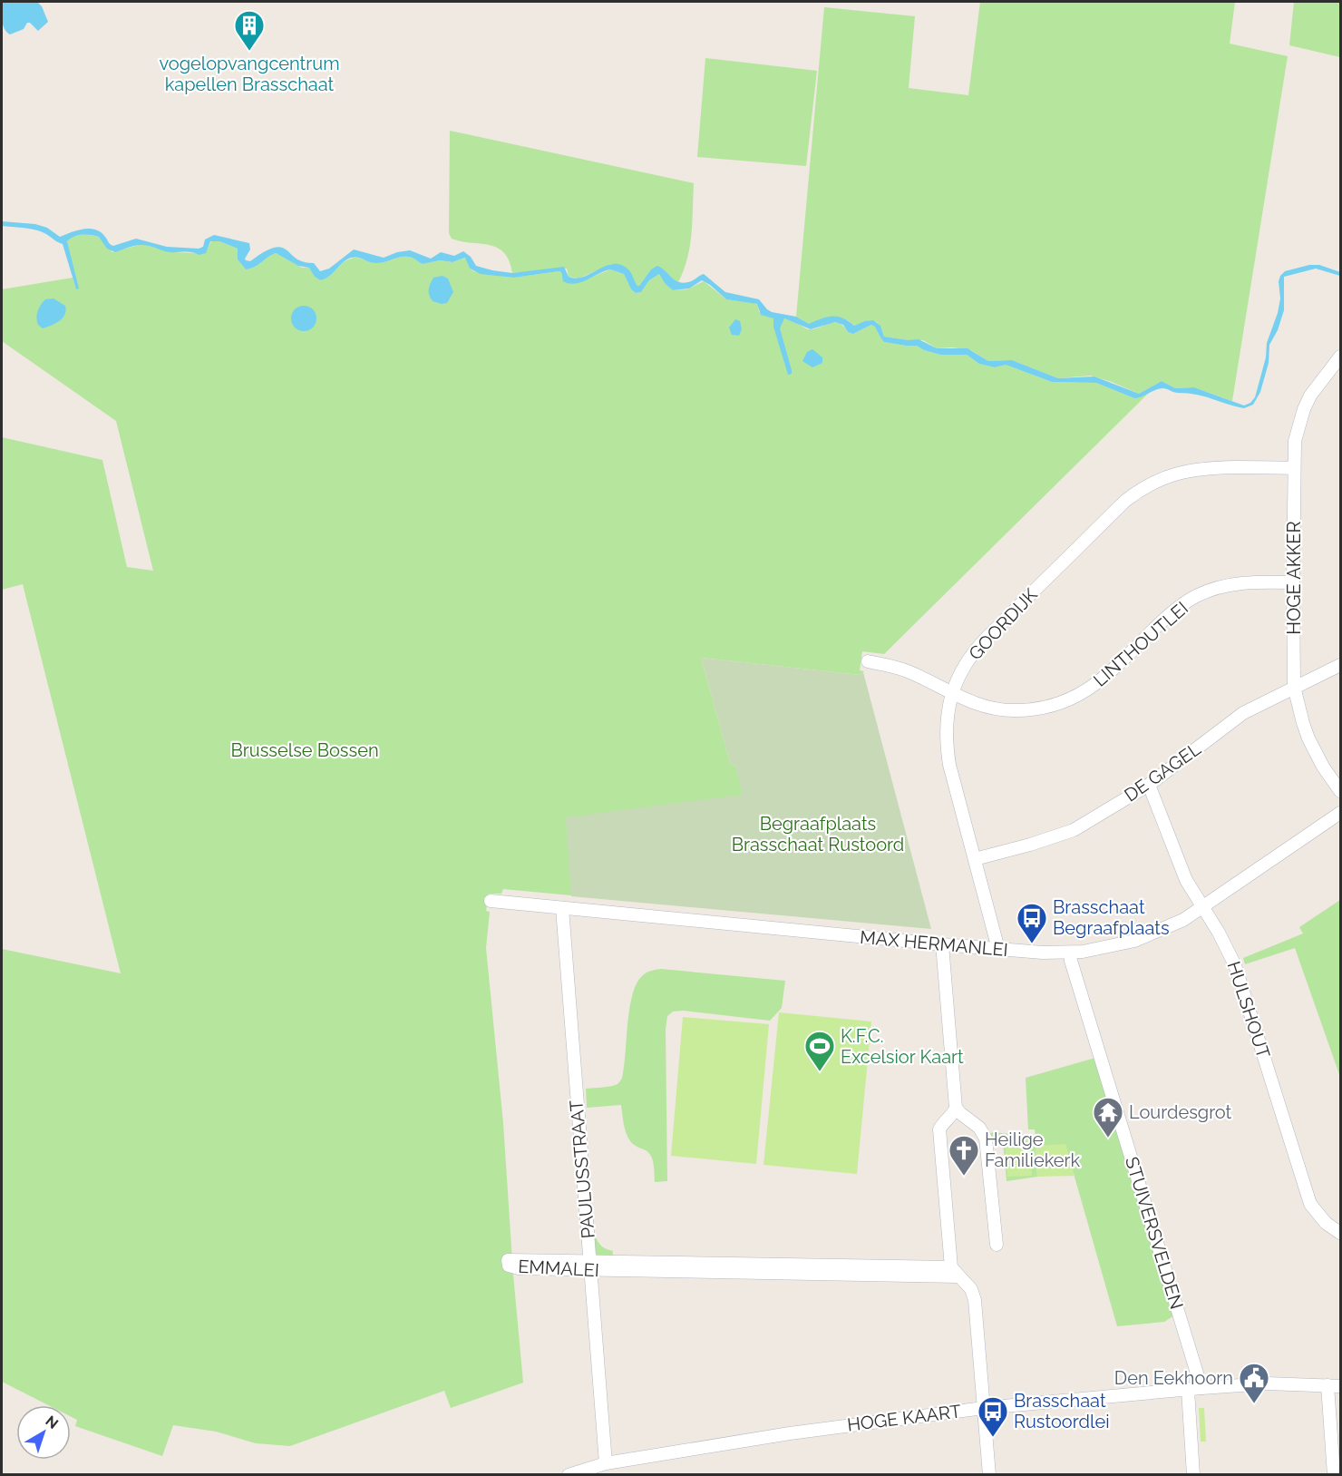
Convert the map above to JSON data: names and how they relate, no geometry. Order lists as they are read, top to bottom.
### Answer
{
  "streets": {
    "street": [
      "HOGE AKKER",
      "GOORDIJK",
      "LINTHOUTLEI",
      "DE GAGEL",
      "MAX HERMANLEI",
      "HULSHOUT",
      "PAULUSSTRAAT",
      "STUIVERSVELDEN",
      "EMMALEI",
      "HOGE KAART"
    ]
  },
  "crossings": [
    ["HOGE AKKER", "GOORDIJK"],
    ["HOGE AKKER", "LINTHOUTLEI"],
    ["HOGE AKKER", "DE GAGEL"],
    ["GOORDIJK", "LINTHOUTLEI"],
    ["GOORDIJK", "DE GAGEL"],
    ["GOORDIJK", "MAX HERMANLEI"],
    ["DE GAGEL", "HULSHOUT"],
    ["MAX HERMANLEI", "HULSHOUT"],
    ["MAX HERMANLEI", "PAULUSSTRAAT"],
    ["MAX HERMANLEI", "STUIVERSVELDEN"],
    ["PAULUSSTRAAT", "EMMALEI"],
    ["PAULUSSTRAAT", "HOGE KAART"],
    ["STUIVERSVELDEN", "HOGE KAART"]
  ],
  "parks": ["Brusselse Bossen", "Begraafplaats Brasschaat Rustoord"],
  "places": {
    "building": ["vogelopvangcentrum kapellen Brasschaat"],
    "bus stop": ["Brasschaat Begraafplaats", "Brasschaat Rustoordlei"],
    "sports": ["K.F.C. Excelsior Kaart"],
    "temple": ["Lourdesgrot"],
    "church": ["Heilige Familiekerk"],
    "public building": ["Den Eekhoorn"]
  },
  "north": "top right"
}
